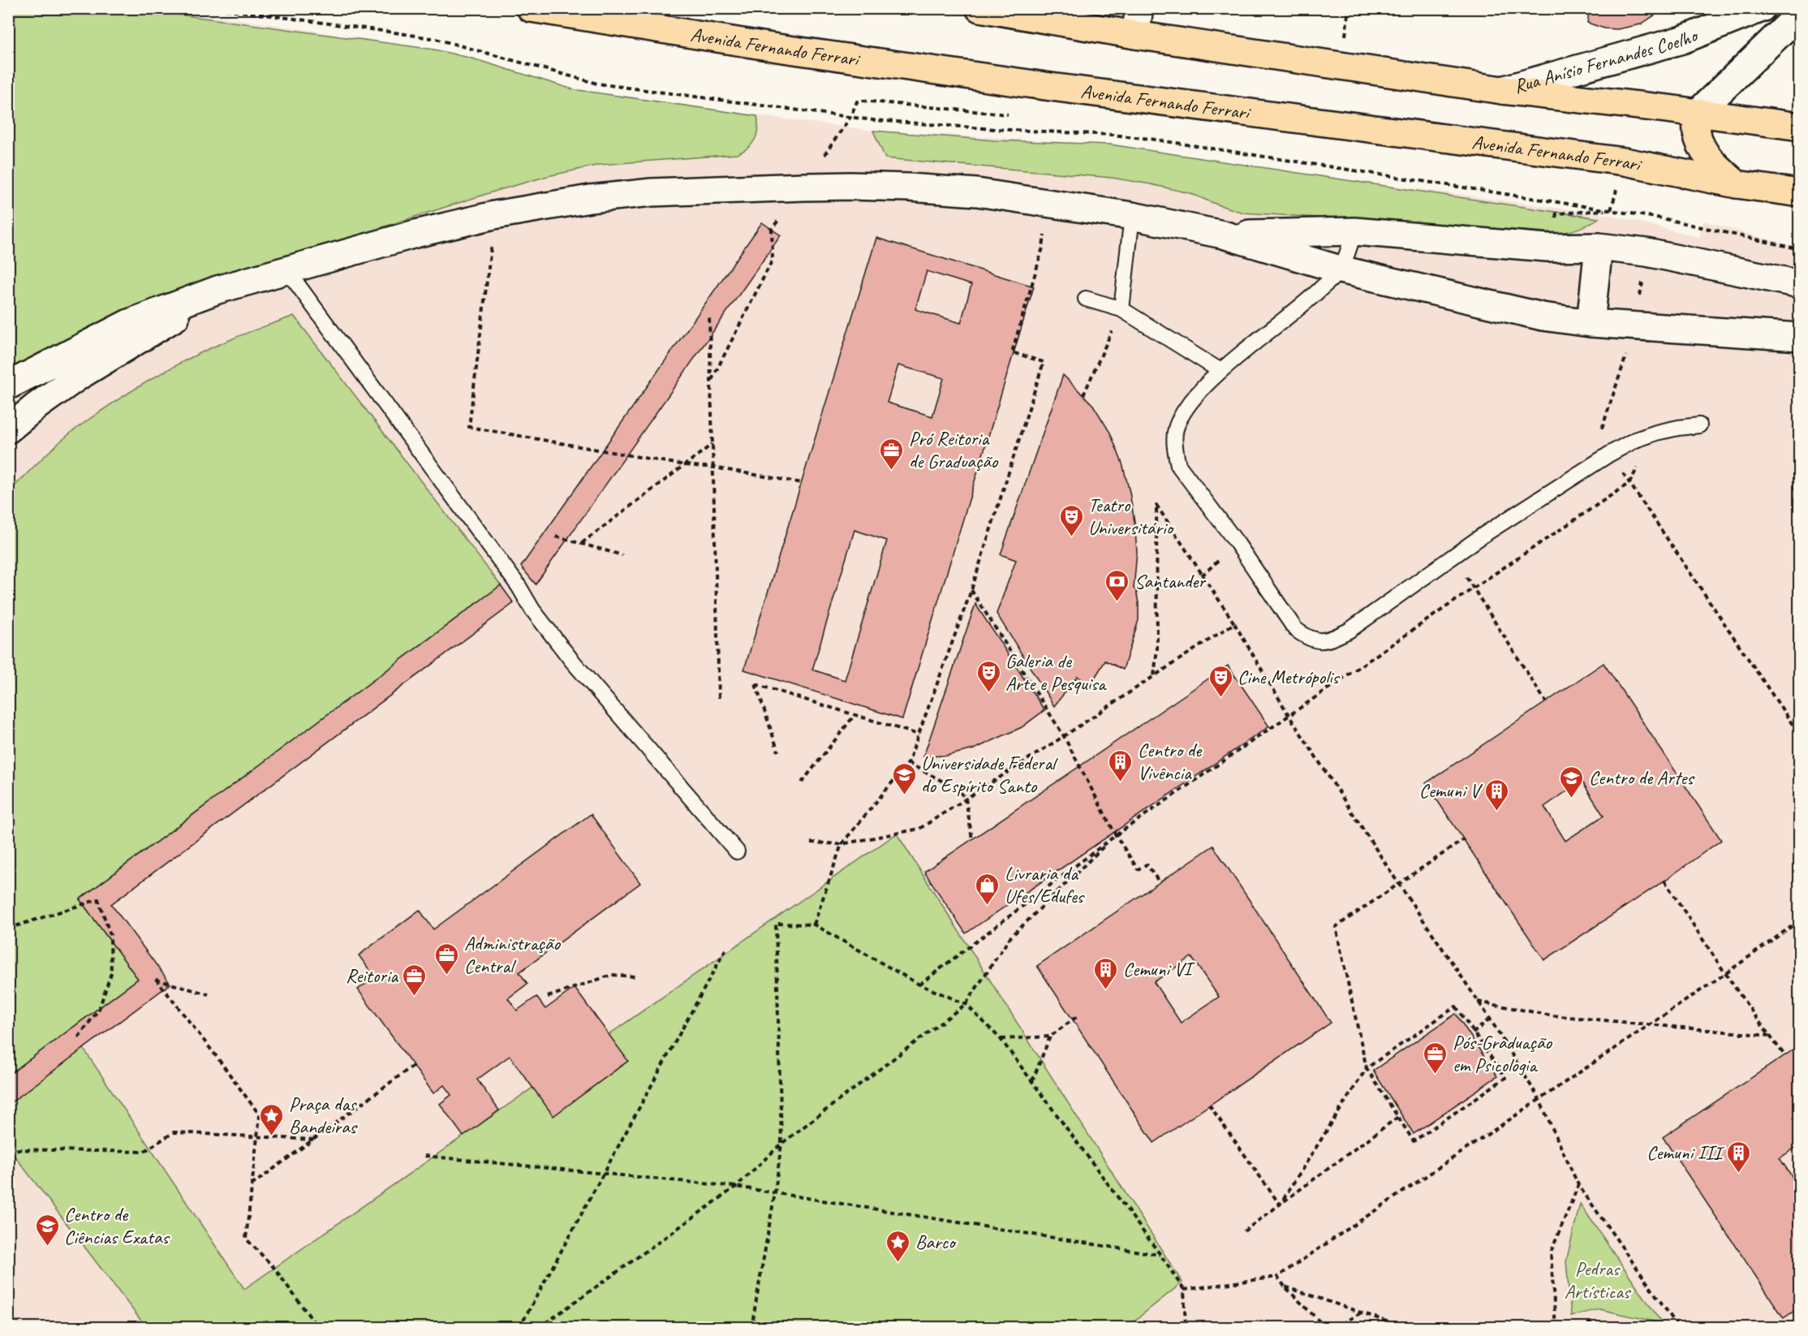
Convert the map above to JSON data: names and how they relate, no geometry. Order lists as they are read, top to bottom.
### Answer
{
  "streets": {
    "main road": ["Avenida Fernando Ferrari"],
    "street": ["Rua Anísio Fernandes Coelho"]
  },
  "parks": ["Pedras Artísticas"],
  "places": {
    "office": [
      "Pró Reitoria de Graduação",
      "Administração Central",
      "Reitoria",
      "Pós-Graduação em Psicologia"
    ],
    "theatre": ["Teatro Universitário", "Galeria de Arte e Pesquisa", "Cine Metrópolis"],
    "bank": ["Santander"],
    "building": [
      "Centro de Vivência",
      "Cemuni V",
      "Cemuni VI",
      "Cemuni III"
    ],
    "school or university": ["Universidade Federal do Espírito Santo", "Centro de Artes", "Centro de Ciências Exatas"],
    "shop": ["Livraria da Ufes/Edufes"],
    "place": ["Praça das Bandeiras", "Barco"]
  }
}
